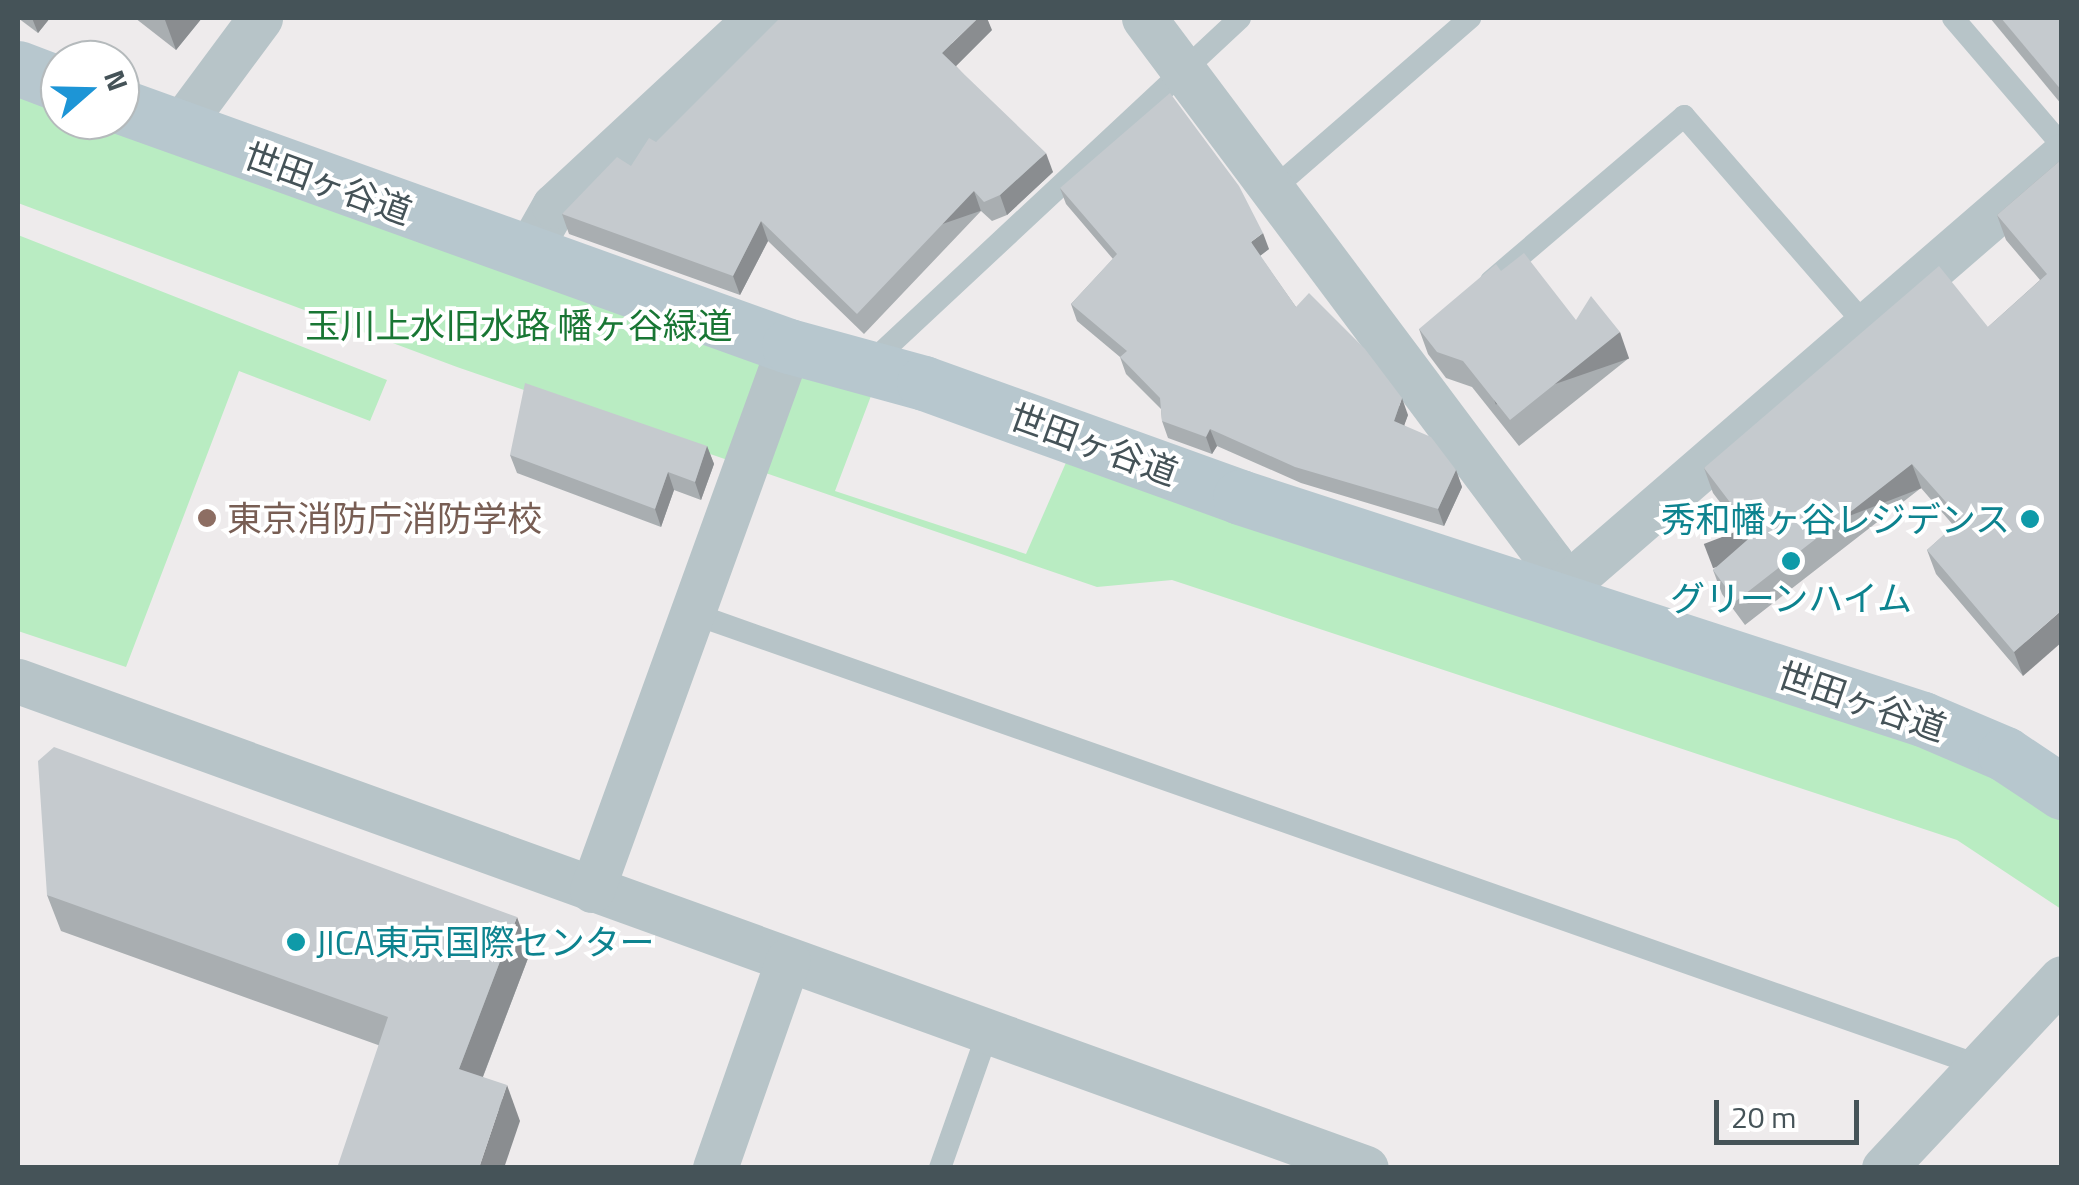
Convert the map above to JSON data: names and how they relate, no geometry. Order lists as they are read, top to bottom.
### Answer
{
  "streets": {
    "street": ["世田ヶ谷道"]
  },
  "parks": ["玉川上水旧水路 幡ヶ谷緑道"],
  "places": [
    "東京消防庁消防学校",
    "秀和幡ヶ谷レジデンス",
    "グリーンハイム",
    "JICA東京国際センター"
  ],
  "scale_bar": "20 m",
  "north": "right"
}
